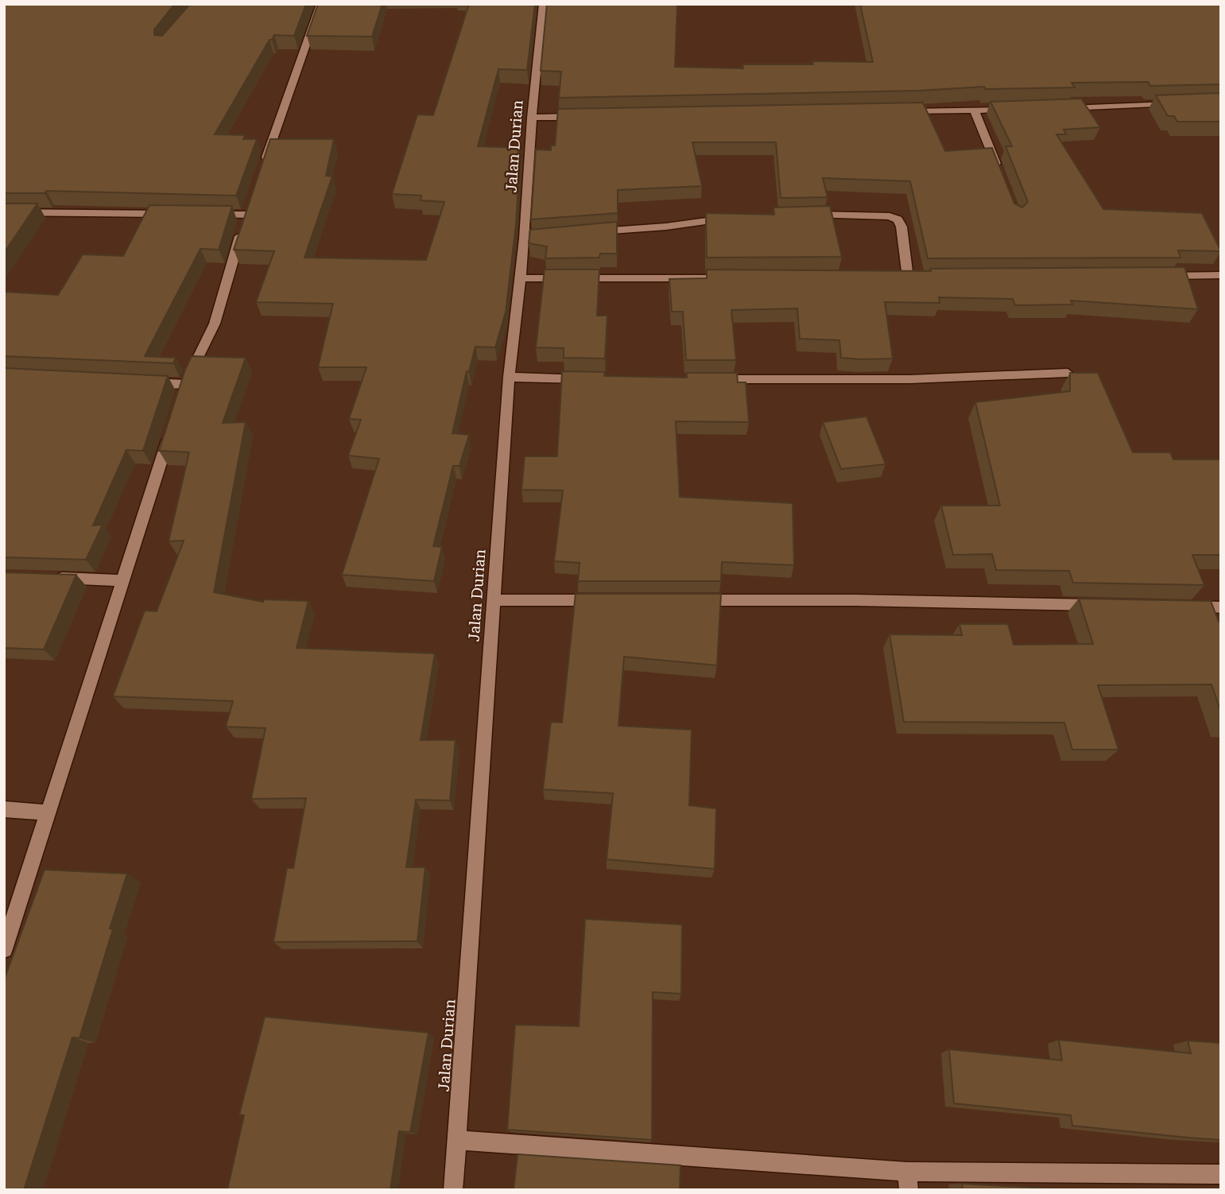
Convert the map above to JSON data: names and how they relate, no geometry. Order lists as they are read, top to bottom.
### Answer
{
  "streets": {
    "street": ["Jalan Durian"]
  }
}
